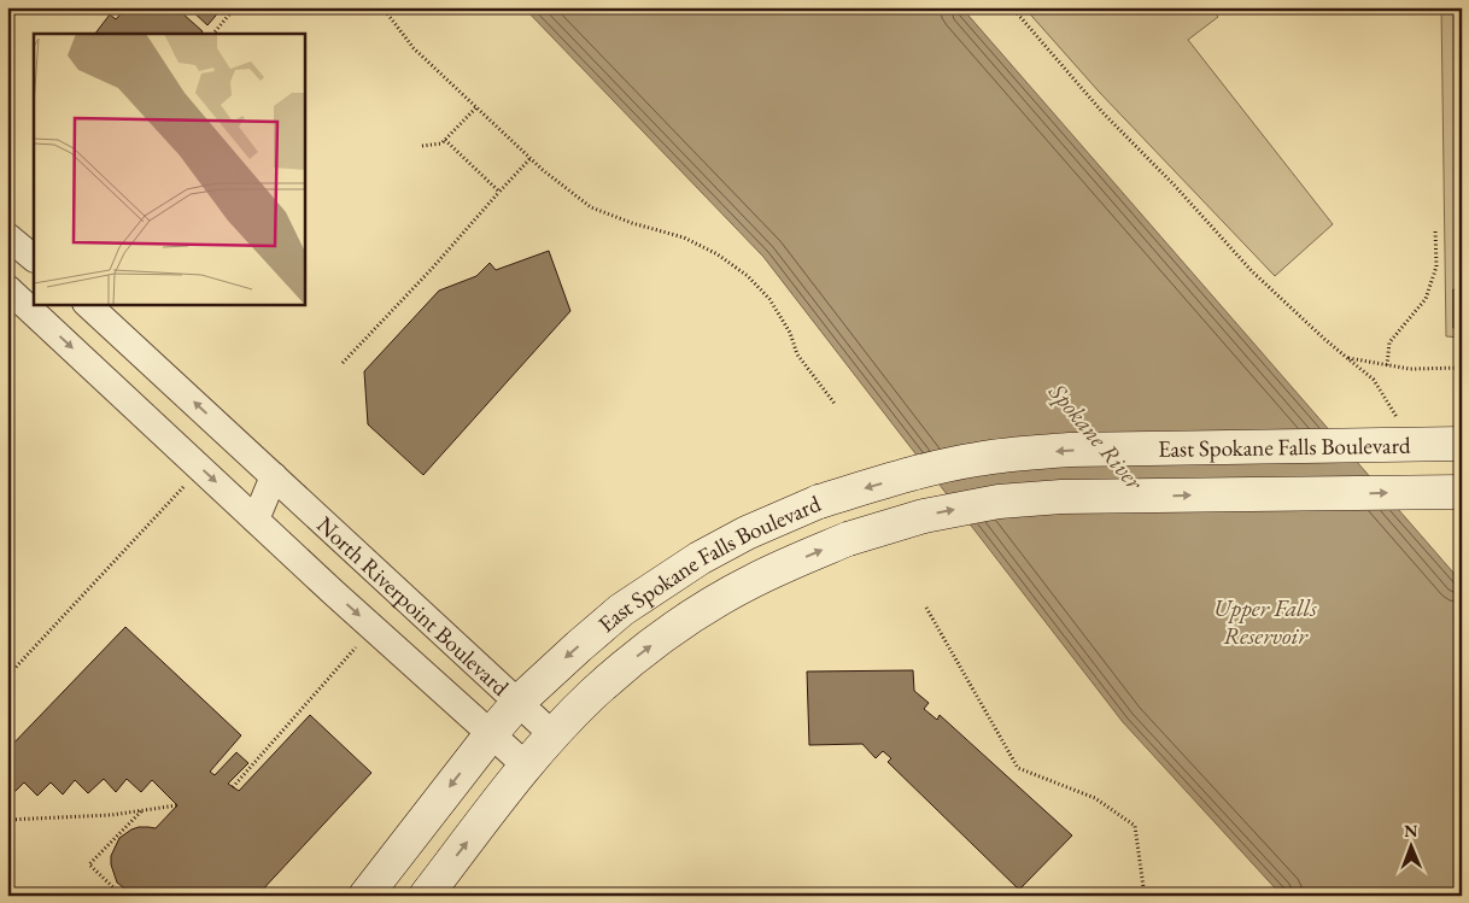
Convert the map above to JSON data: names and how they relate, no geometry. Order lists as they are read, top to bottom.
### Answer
{
  "streets": {
    "main road": ["East Spokane Falls Boulevard"],
    "street": ["North Riverpoint Boulevard"]
  },
  "crossings": [
    ["East Spokane Falls Boulevard", "North Riverpoint Boulevard"]
  ],
  "water": ["Spokane River", "Upper Falls Reservoir"],
  "north": "top"
}
